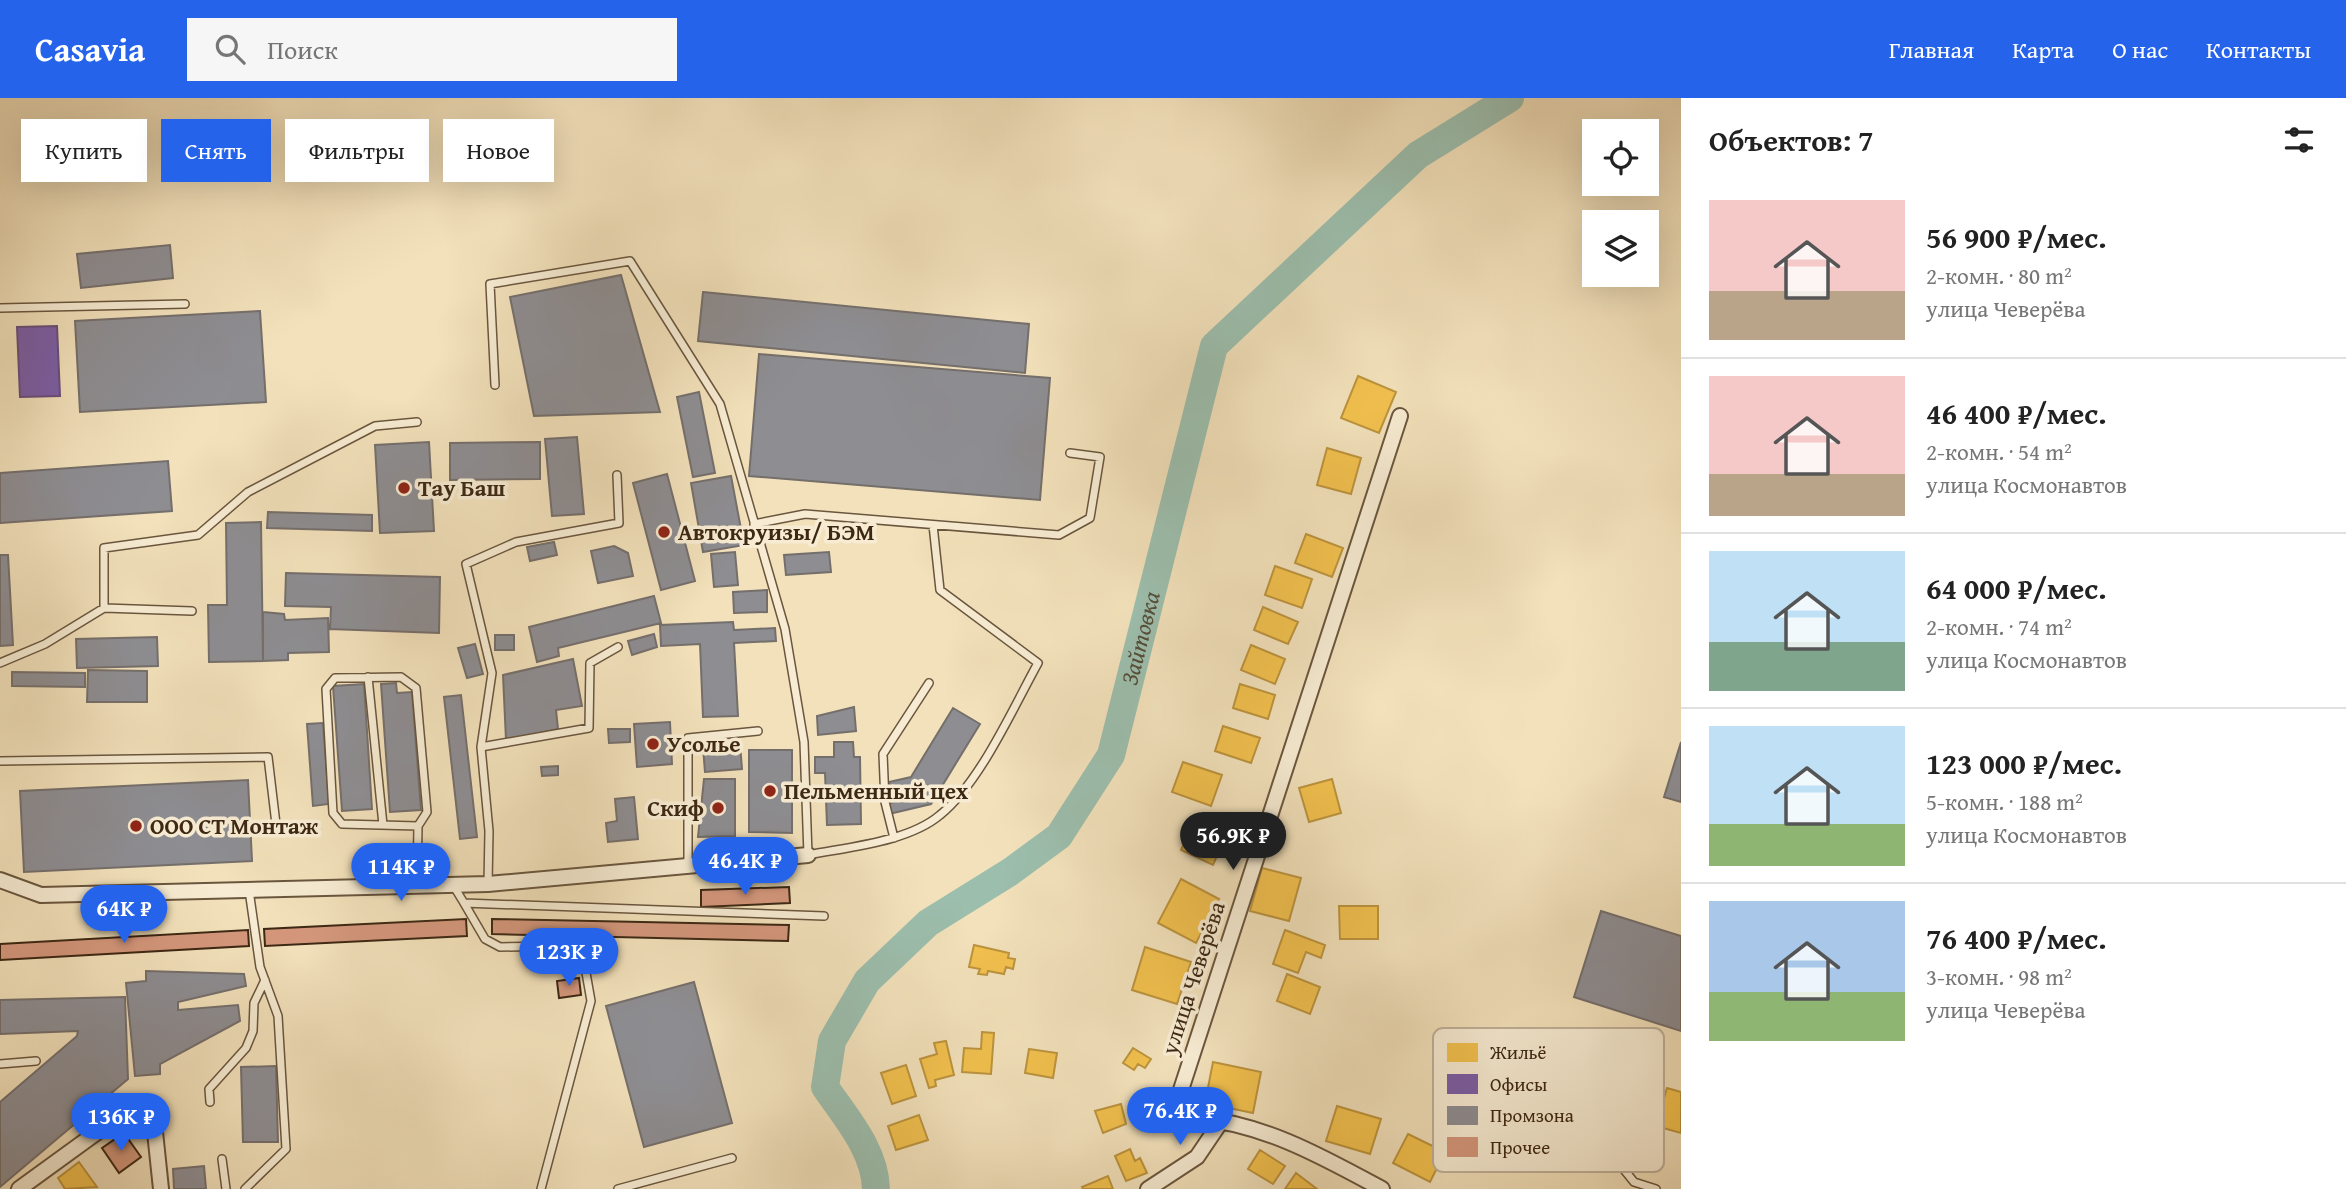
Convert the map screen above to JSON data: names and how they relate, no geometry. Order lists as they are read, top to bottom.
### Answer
{
  "streets": {
    "street": ["улица Чеверёва"]
  },
  "water": ["Зайтовка"],
  "places": [
    "Тау Баш",
    "Автокруизы/ БЭМ",
    "Усолье",
    "Пельменный цех",
    "Скиф",
    "ООО СТ Монтаж"
  ],
  "legend": [
    "Жильё",
    "Офисы",
    "Промзона",
    "Прочее"
  ],
  "page": {
    "header": "Casavia",
    "search": "Поиск",
    "nav": [
      "Главная",
      "Карта",
      "О нас",
      "Контакты"
    ],
    "heading": "Объектов: 7",
    "chip": [
      "Купить",
      "Снять",
      "Фильтры",
      "Новое"
    ],
    "list": [
      {
        "name": "56 900 ₽/мес.",
        "note": "2-комн. · 80 m² · улица Чеверёва"
      },
      {
        "name": "46 400 ₽/мес.",
        "note": "2-комн. · 54 m² · улица Космонавтов"
      },
      {
        "name": "64 000 ₽/мес.",
        "note": "2-комн. · 74 m² · улица Космонавтов"
      },
      {
        "name": "123 000 ₽/мес.",
        "note": "5-комн. · 188 m² · улица Космонавтов"
      },
      {
        "name": "76 400 ₽/мес.",
        "note": "3-комн. · 98 m² · улица Чеверёва"
      }
    ],
    "price": [
      "56.9K ₽",
      "46.4K ₽",
      "114K ₽",
      "64K ₽",
      "123K ₽",
      "76.4K ₽",
      "136K ₽"
    ]
  }
}
